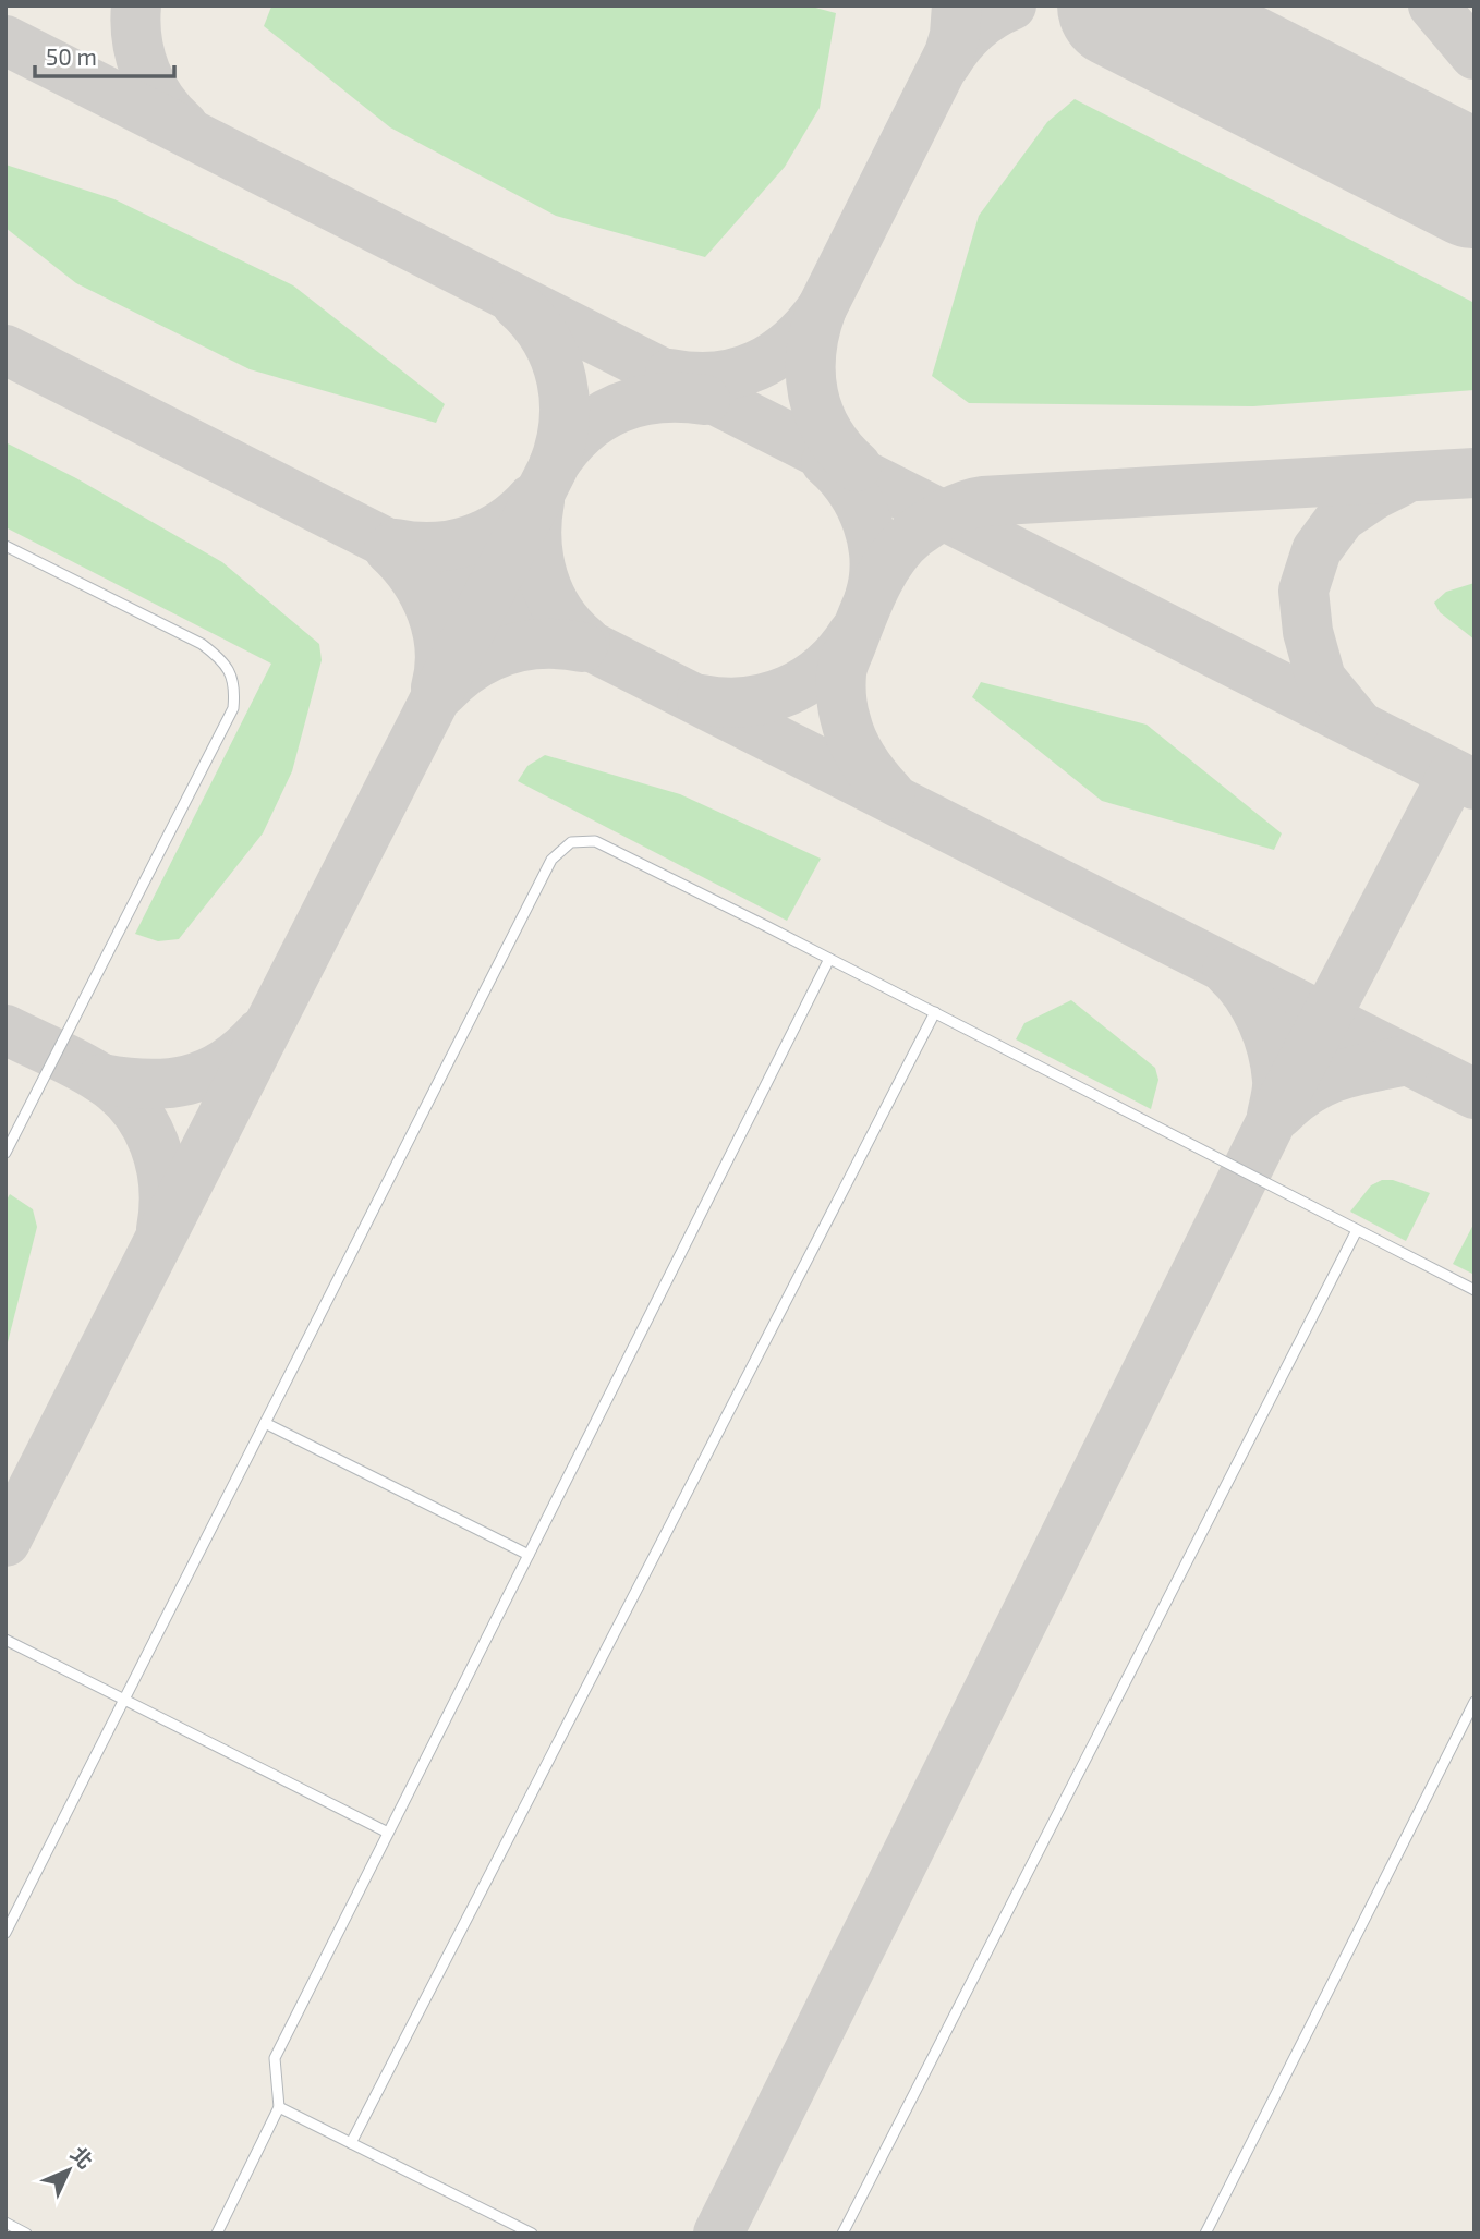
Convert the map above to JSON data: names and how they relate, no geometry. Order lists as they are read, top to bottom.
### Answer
{
  "scale_bar": "50 m",
  "north": "top right"
}
